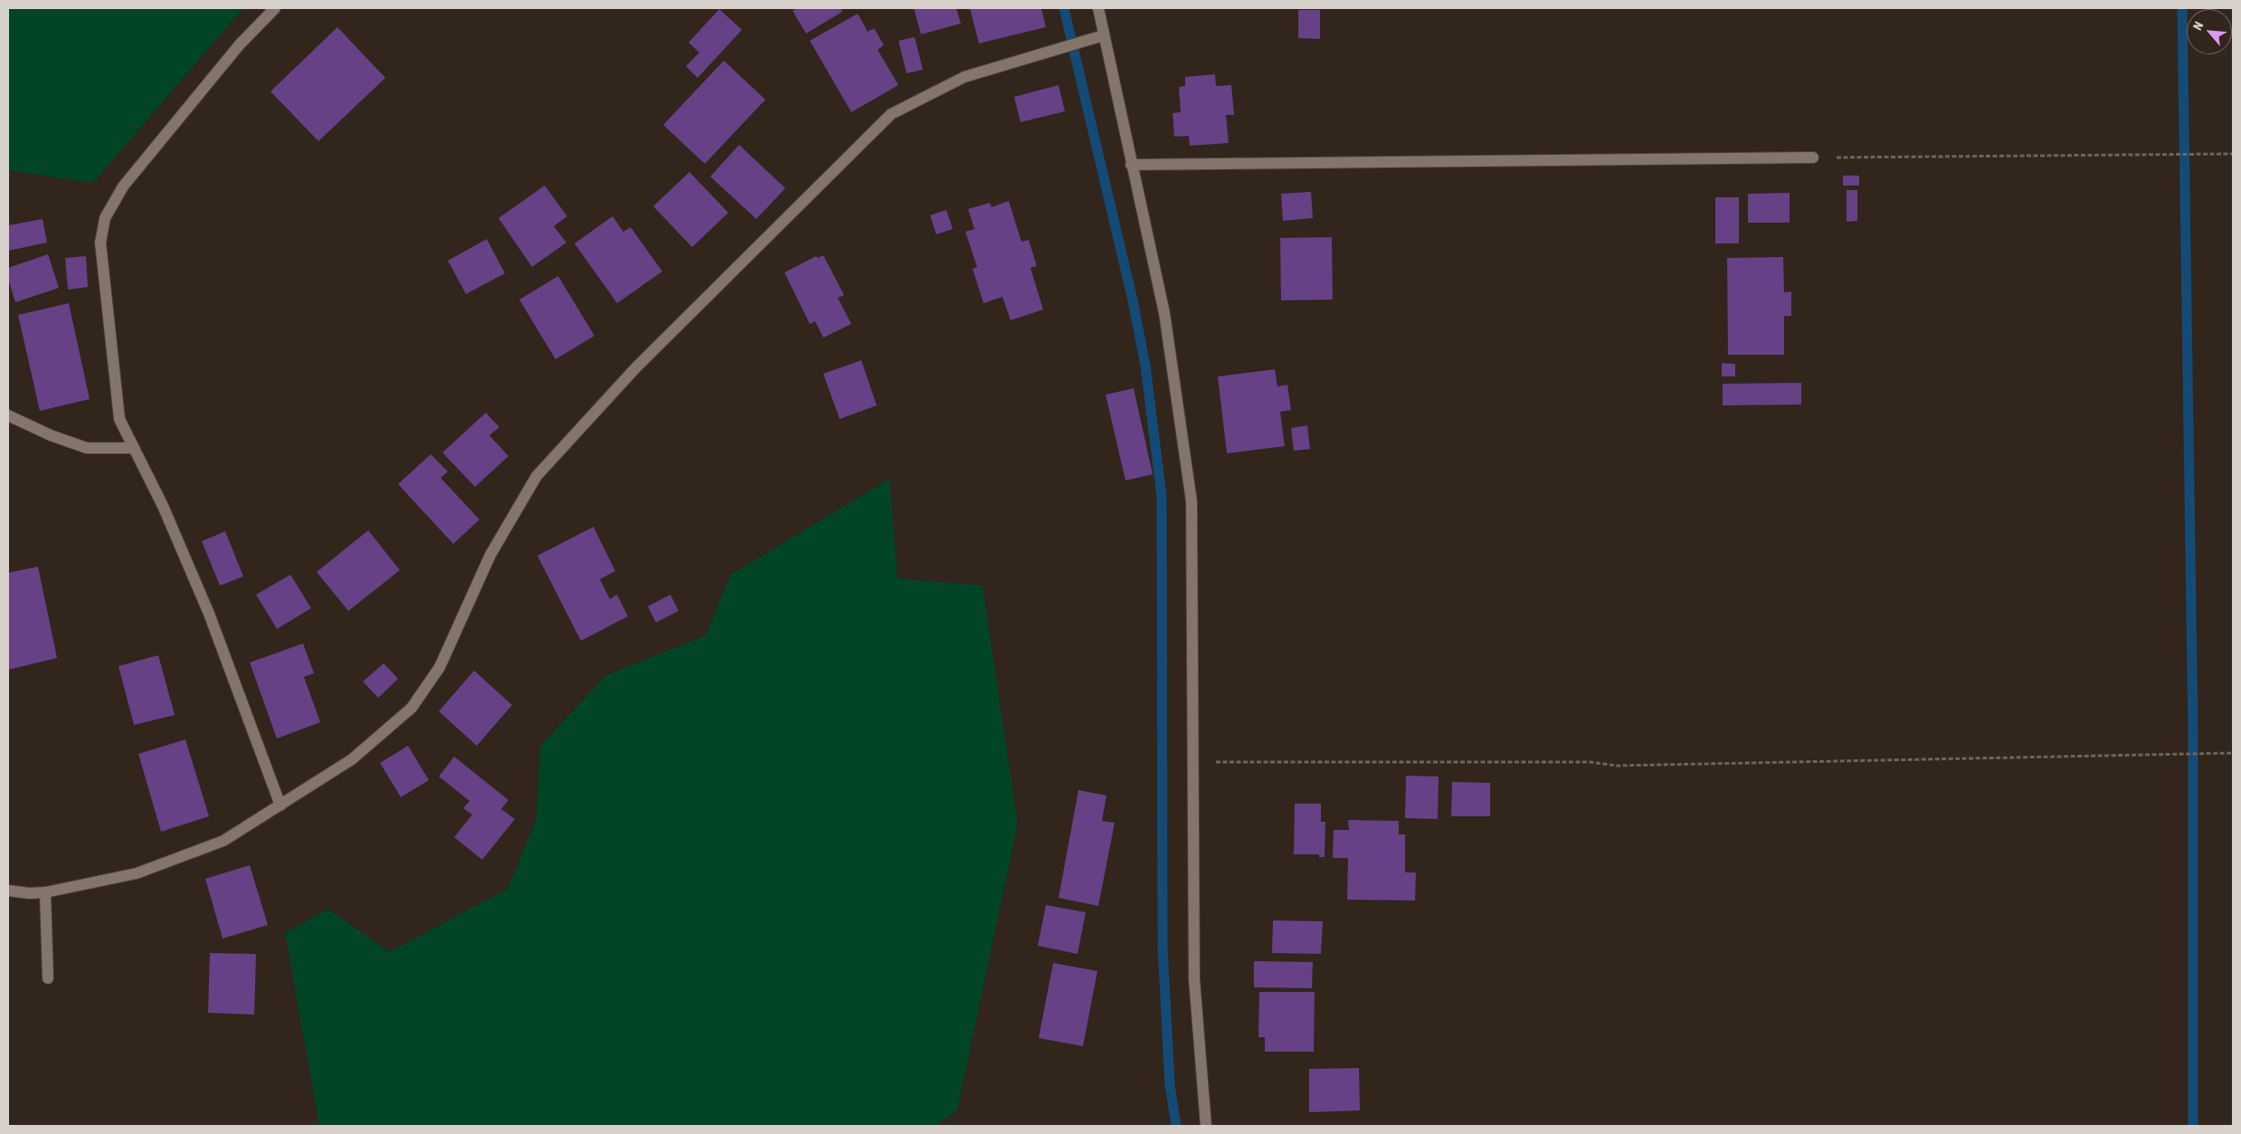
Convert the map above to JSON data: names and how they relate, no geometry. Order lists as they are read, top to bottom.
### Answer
{
  "north": "top left"
}
